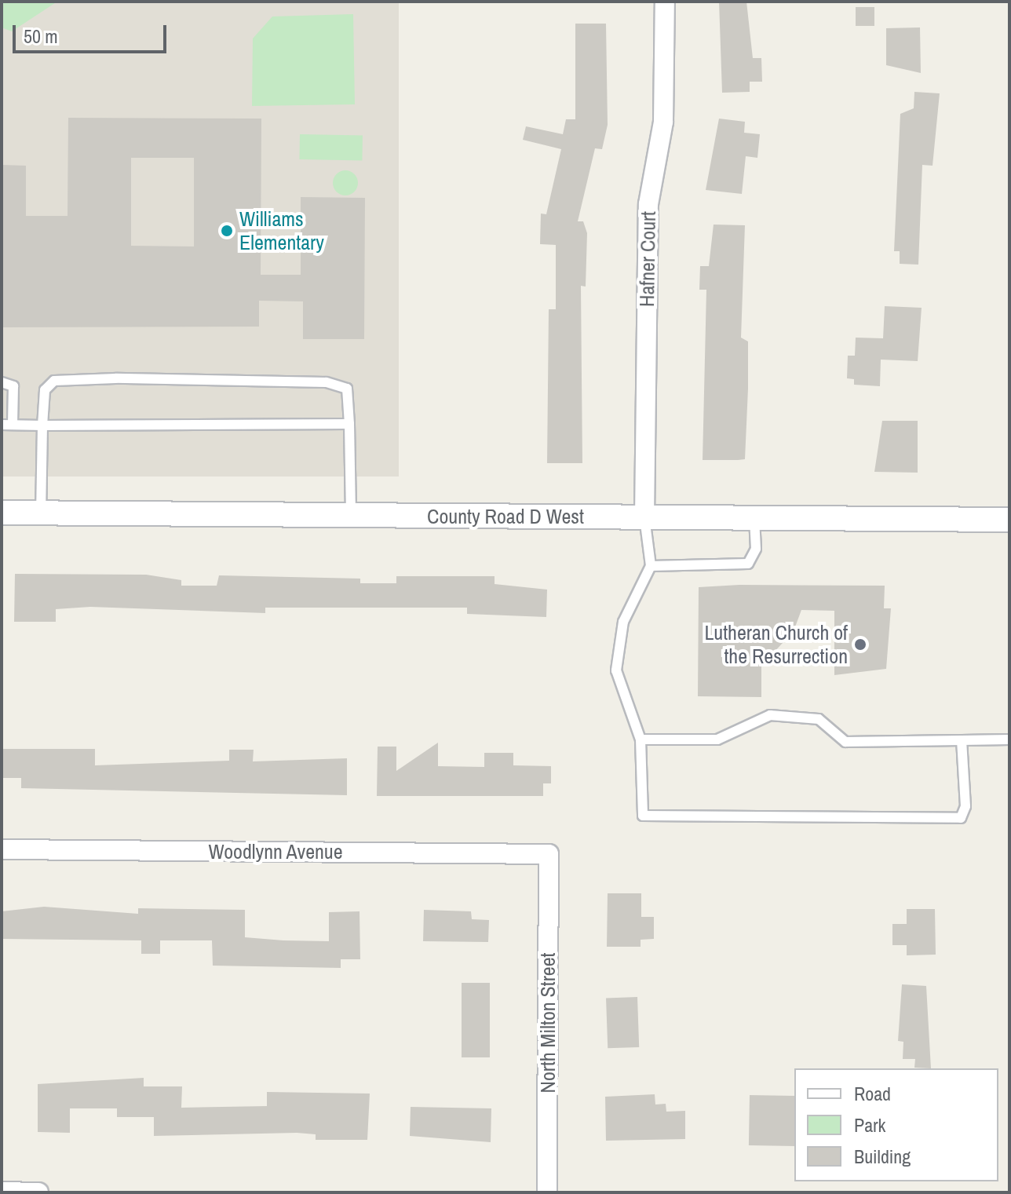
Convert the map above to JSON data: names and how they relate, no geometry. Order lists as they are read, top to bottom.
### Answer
{
  "streets": {
    "street": [
      "Hafner Court",
      "County Road D West",
      "Woodlynn Avenue",
      "North Milton Street"
    ]
  },
  "crossings": [
    ["Hafner Court", "County Road D West"],
    ["Woodlynn Avenue", "North Milton Street"]
  ],
  "places": ["Williams Elementary", "Lutheran Church of the Resurrection"],
  "legend": ["Road", "Park", "Building"],
  "scale_bar": "50 m"
}
